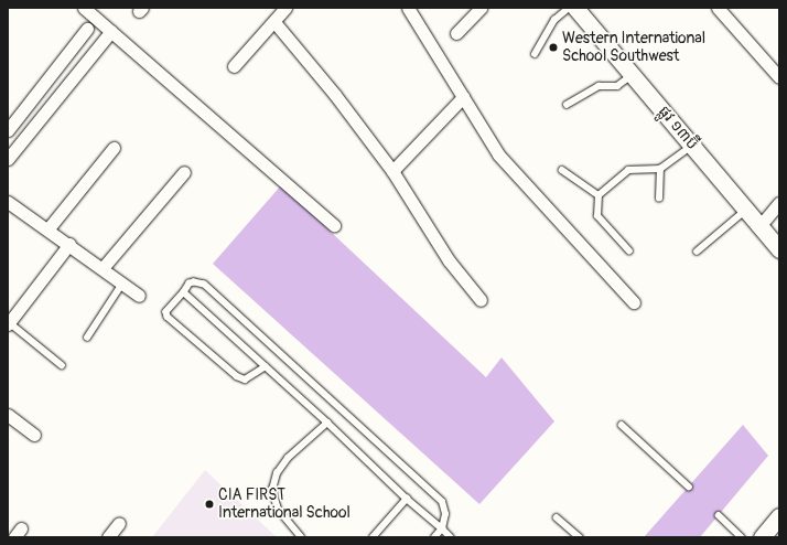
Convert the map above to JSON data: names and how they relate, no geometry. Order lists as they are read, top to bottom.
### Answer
{
  "streets": {
    "street": ["ផ្លូវ ១៣ប៊ី"]
  },
  "places": ["Western International School Southwest", "CIA FIRST International School"]
}
